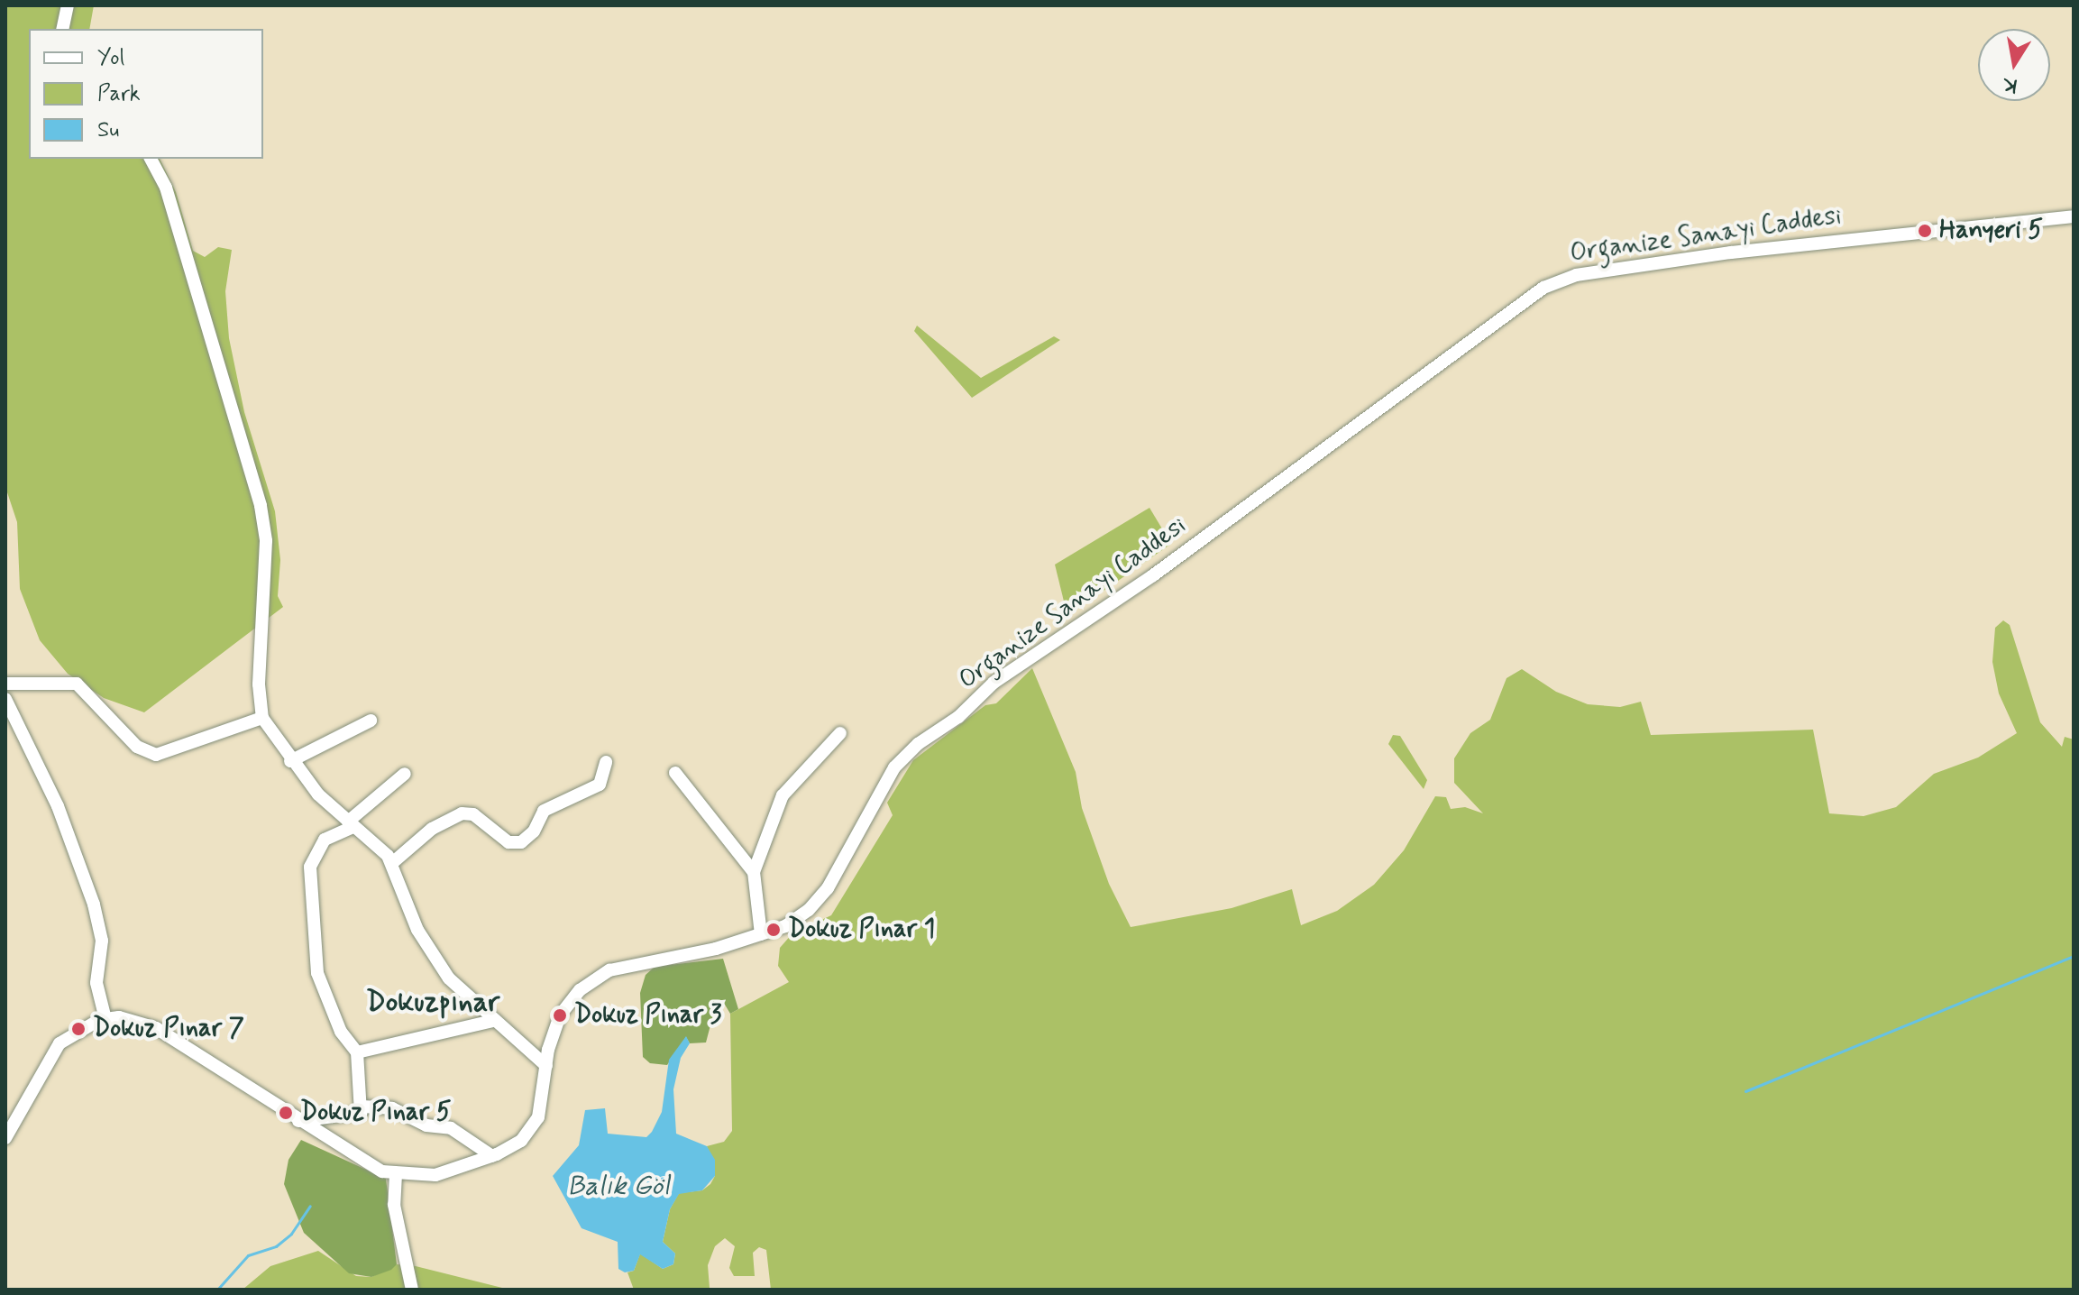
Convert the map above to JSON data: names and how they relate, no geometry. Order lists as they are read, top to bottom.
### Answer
{
  "streets": {
    "street": ["Organize Sanayi Caddesi"]
  },
  "districts": ["Dokuzpınar"],
  "water": ["Balık Göl"],
  "places": [
    "Hanyeri 5",
    "Dokuz Pınar 1",
    "Dokuz Pınar 3",
    "Dokuz Pınar 7",
    "Dokuz Pınar 5"
  ],
  "legend": ["Yol", "Park", "Su"],
  "north": "bottom"
}
